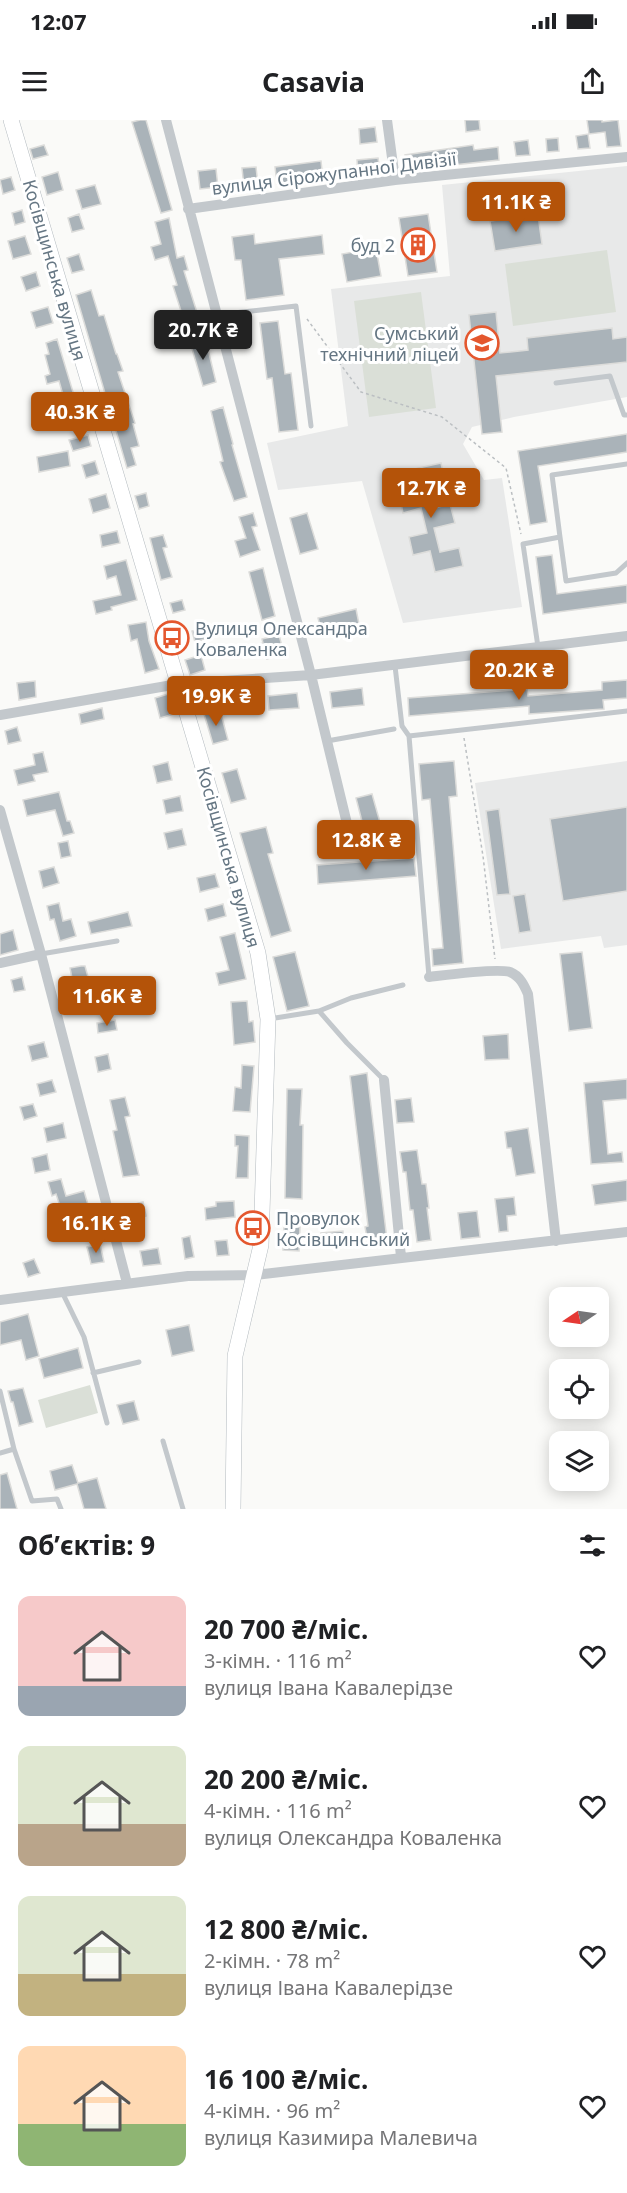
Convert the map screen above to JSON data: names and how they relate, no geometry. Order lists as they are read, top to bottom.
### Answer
{
  "streets": {
    "street": ["вулиця Сірожупанної Дивізії", "Косівщинська вулиця"]
  },
  "places": {
    "building": ["буд 2"],
    "school or university": ["Сумський технічний ліцей"],
    "bus stop": ["Вулиця Олександра Коваленка", "Провулок Косівщинський"]
  },
  "north": "left",
  "page": {
    "status": "12:07",
    "header": "Casavia",
    "price": [
      "11.1K ₴",
      "20.7K ₴",
      "40.3K ₴",
      "12.7K ₴",
      "20.2K ₴",
      "19.9K ₴",
      "12.8K ₴",
      "11.6K ₴",
      "16.1K ₴"
    ],
    "heading": "Об’єктів: 9",
    "list": [
      {
        "name": "20 700 ₴/міс.",
        "note": "3-кімн. · 116 m² · вулиця Івана Кавалерідзе"
      },
      {
        "name": "20 200 ₴/міс.",
        "note": "4-кімн. · 116 m² · вулиця Олександра Коваленка"
      },
      {
        "name": "12 800 ₴/міс.",
        "note": "2-кімн. · 78 m² · вулиця Івана Кавалерідзе"
      },
      {
        "name": "16 100 ₴/міс.",
        "note": "4-кімн. · 96 m² · вулиця Казимира Малевича"
      }
    ]
  }
}
